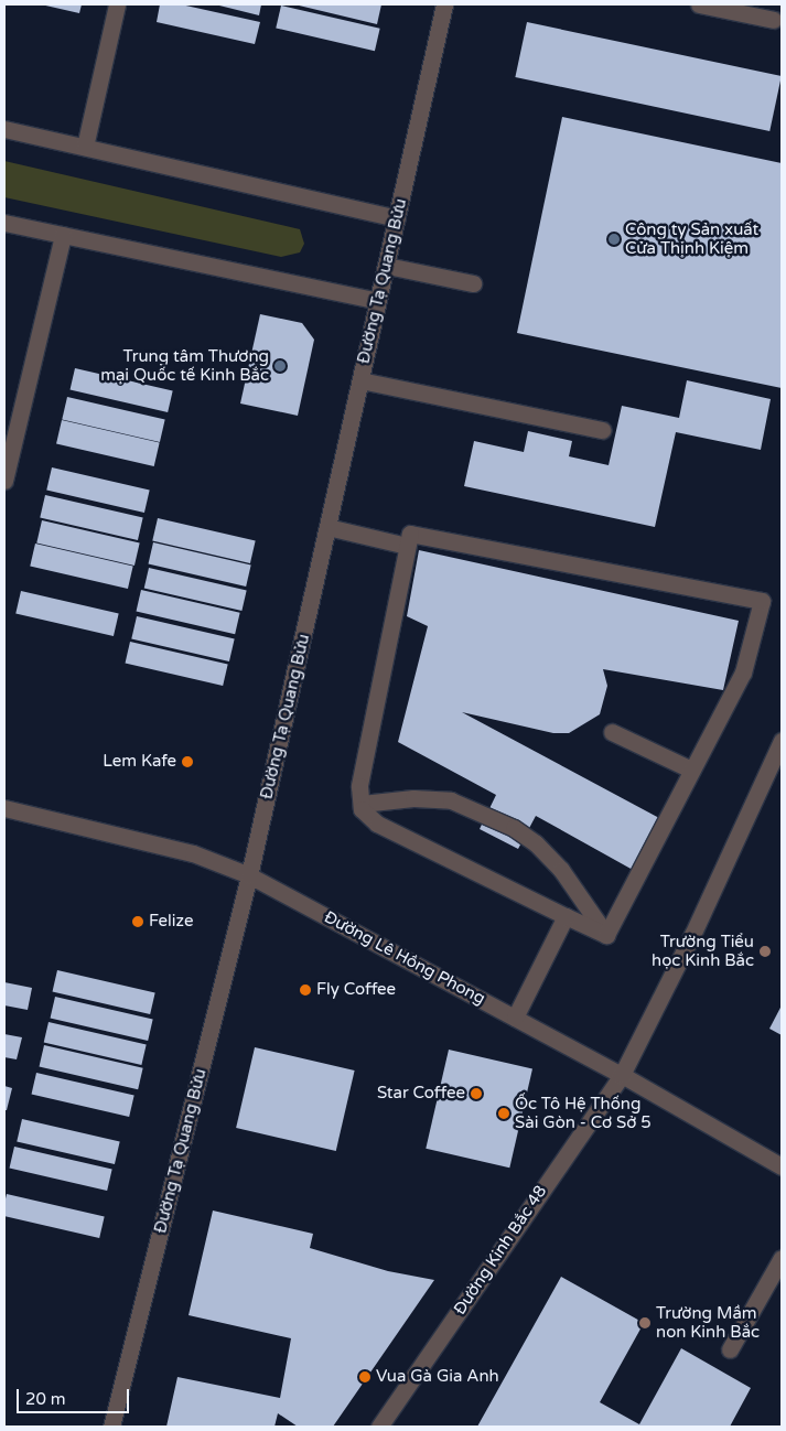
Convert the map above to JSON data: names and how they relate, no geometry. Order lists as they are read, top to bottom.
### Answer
{
  "streets": {
    "street": ["Đường Tạ Quang Bửu", "Đường Lê Hồng Phong", "Đường Kinh Bắc 48"]
  },
  "crossings": [
    ["Đường Tạ Quang Bửu", "Đường Lê Hồng Phong"],
    ["Đường Lê Hồng Phong", "Đường Kinh Bắc 48"]
  ],
  "places": [
    "Công ty Sản xuất Cửa Thịnh Kiệm",
    "Trung tâm Thương mại Quốc tế Kinh Bắc",
    "Lem Kafe",
    "Felize",
    "Trường Tiểu học Kinh Bắc",
    "Fly Coffee",
    "Star Coffee",
    "Ốc Tô Hệ Thống Sài Gòn - Cơ Sở 5",
    "Trường Mầm non Kinh Bắc",
    "Vua Gà Gia Anh"
  ],
  "scale_bar": "20 m"
}
